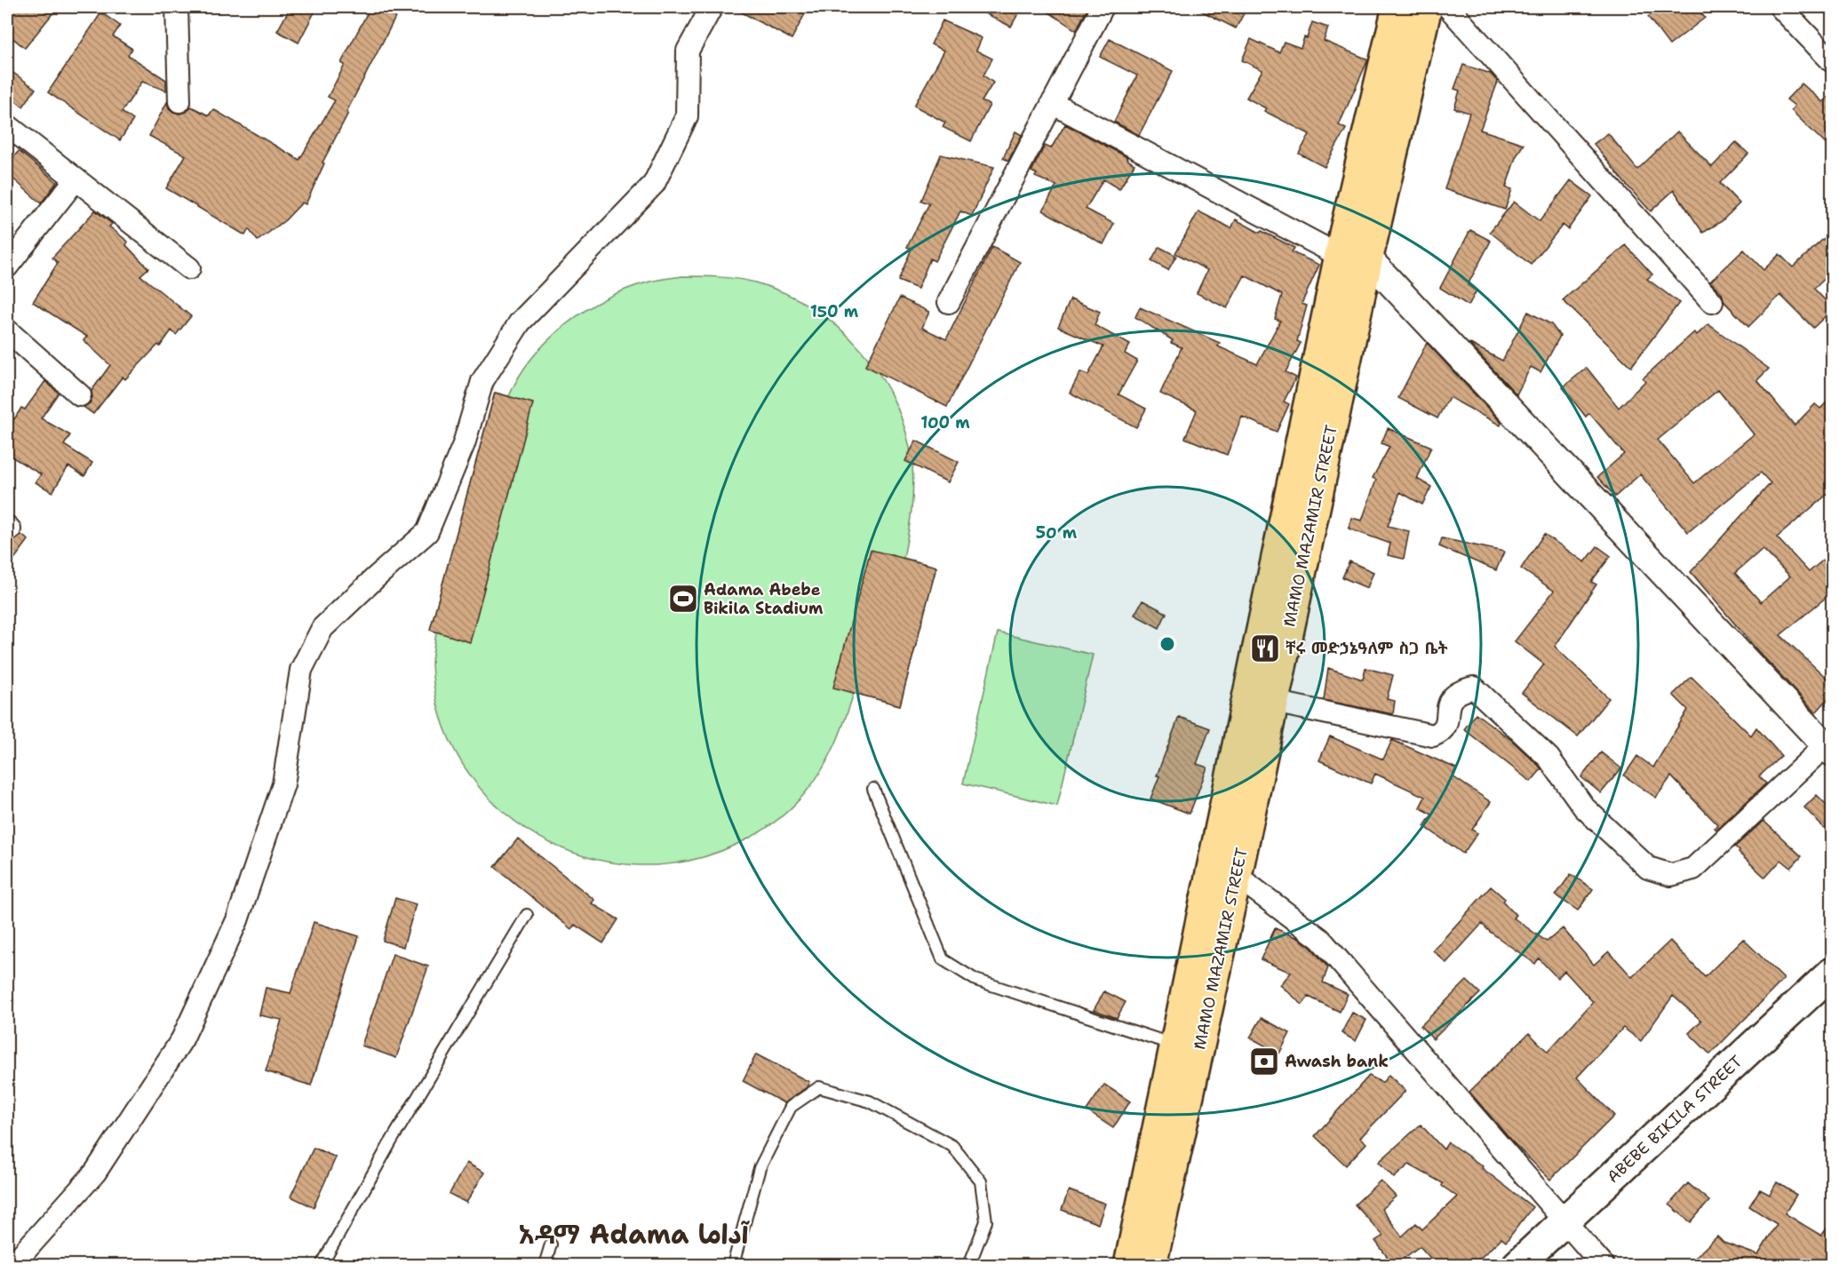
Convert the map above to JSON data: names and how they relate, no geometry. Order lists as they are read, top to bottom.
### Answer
{
  "streets": {
    "main road": ["MAMO MAZAMIR STREET", "ABEBE BIKILA STREET"]
  },
  "districts": ["አዳማ Adama آداما"],
  "places": {
    "sports": ["Adama Abebe Bikila Stadium"],
    "restaurant": ["ቸሩ መድኃኔዓለም ስጋ ቤት"],
    "bank": ["Awash bank"]
  },
  "rings": ["150 m", "100 m", "50 m"]
}
